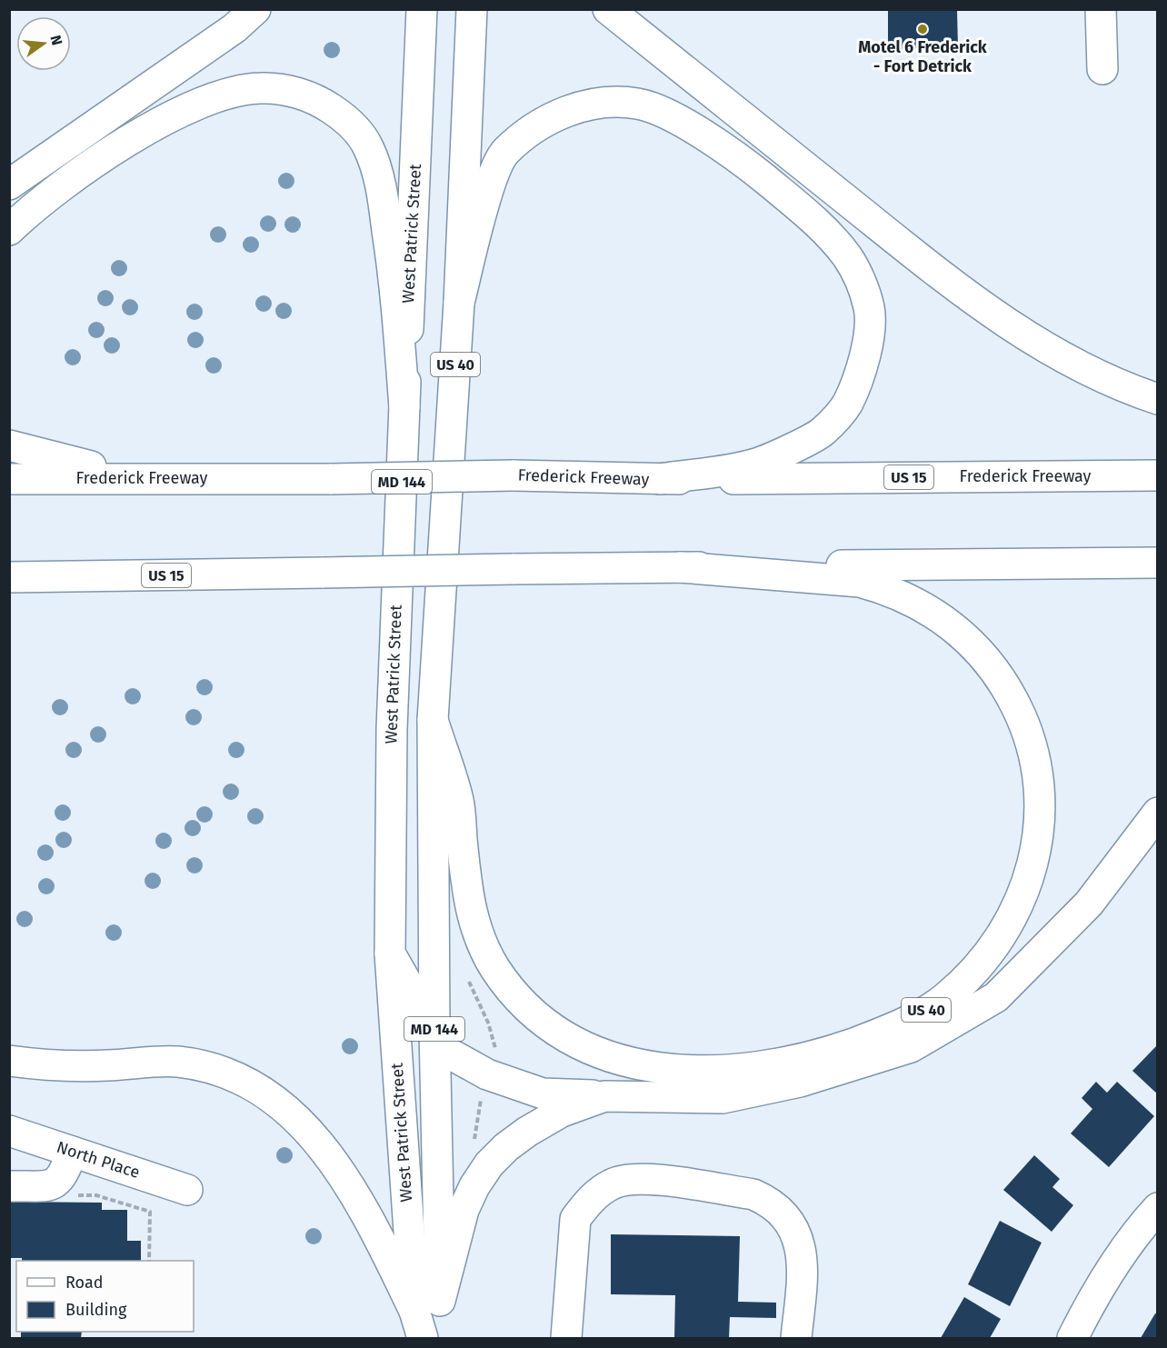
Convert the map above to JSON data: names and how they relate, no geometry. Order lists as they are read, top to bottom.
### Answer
{
  "streets": {
    "main road": [
      "West Patrick Street",
      "US 40",
      "Frederick Freeway",
      "US 15",
      "MD 144",
      "North Place"
    ]
  },
  "crossings": [
    ["West Patrick Street", "US 40"],
    ["US 40", "US 15"]
  ],
  "places": ["Motel 6 Frederick - Fort Detrick"],
  "legend": ["Road", "Building"],
  "north": "right"
}
